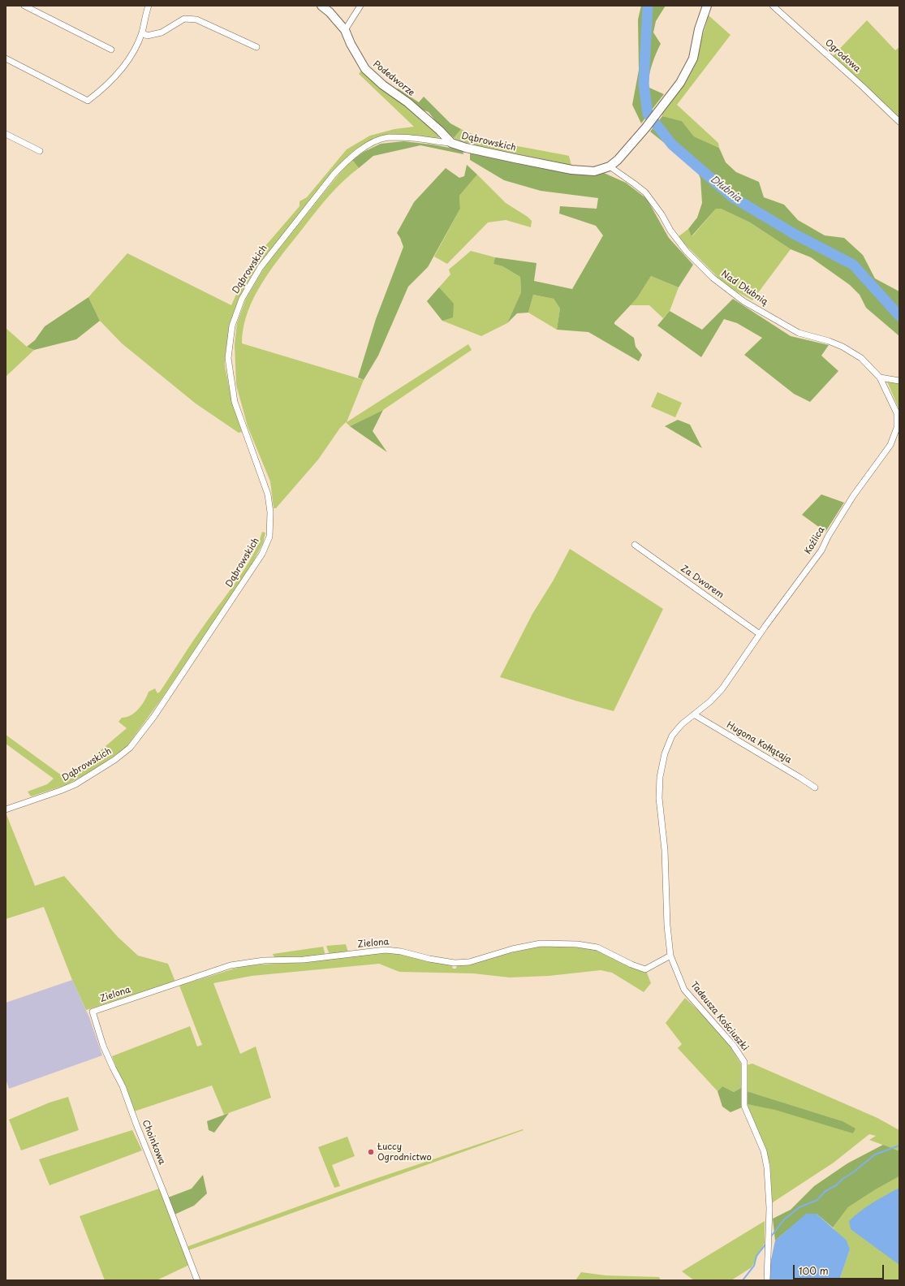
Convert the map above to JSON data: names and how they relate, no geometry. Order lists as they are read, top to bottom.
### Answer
{
  "streets": {
    "street": [
      "Ogrodowa",
      "Podedworze",
      "Dąbrowskich",
      "Nad Dłubnią",
      "Koźlica",
      "Za Dworem",
      "Hugona Kołłątaja",
      "Zielona",
      "Tadeusza Kościuszki",
      "Choinkowa"
    ]
  },
  "crossings": [
    ["Podedworze", "Dąbrowskich"],
    ["Dąbrowskich", "Nad Dłubnią"],
    ["Nad Dłubnią", "Koźlica"],
    ["Koźlica", "Za Dworem"],
    ["Koźlica", "Hugona Kołłątaja"],
    ["Koźlica", "Tadeusza Kościuszki"],
    ["Hugona Kołłątaja", "Tadeusza Kościuszki"],
    ["Zielona", "Tadeusza Kościuszki"],
    ["Zielona", "Choinkowa"]
  ],
  "water": ["Dłubnia"],
  "places": ["Łuccy Ogrodnictwo"],
  "scale_bar": "100 m"
}
